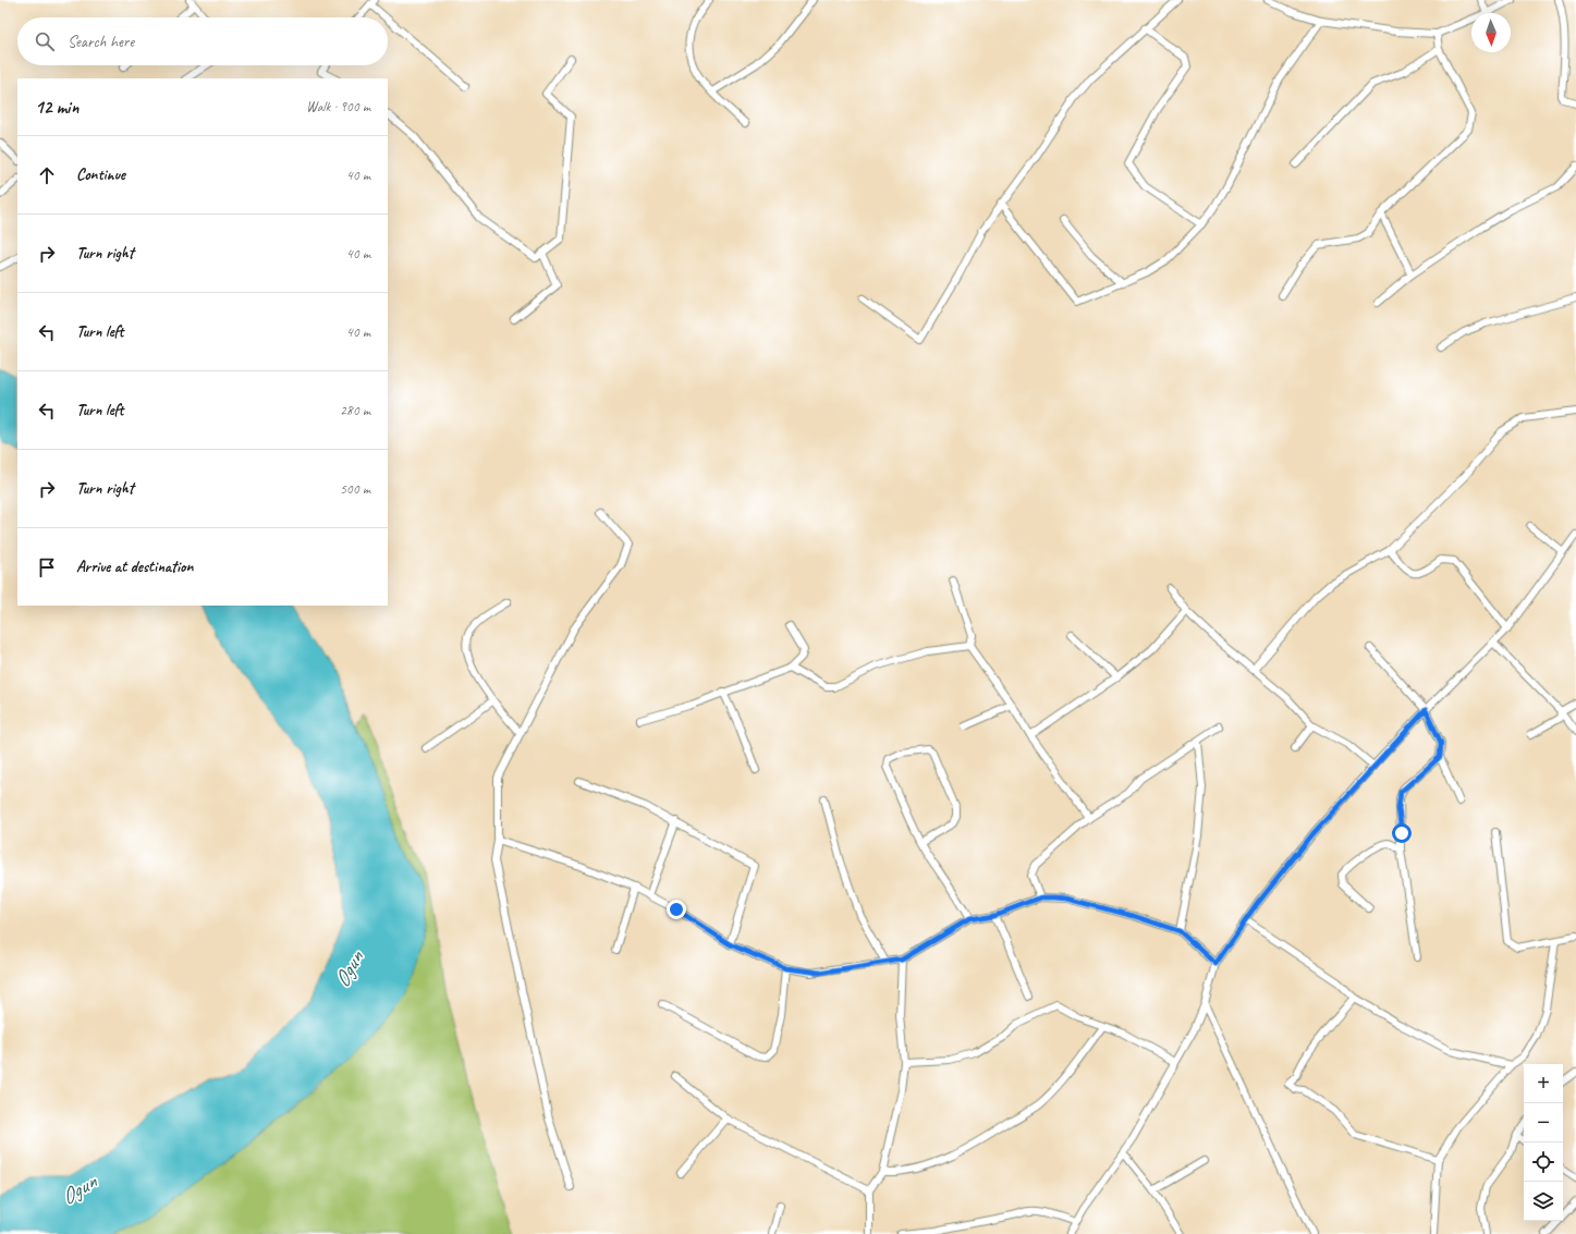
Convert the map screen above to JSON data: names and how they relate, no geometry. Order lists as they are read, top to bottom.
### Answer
{
  "water": ["Ogun"],
  "north": "bottom",
  "page": {
    "search": "Search here",
    "heading": ["12 min", "Walk · 900 m"],
    "list": [
      ["Continue", "40 m"],
      ["Turn right", "40 m"],
      ["Turn left", "40 m"],
      ["Turn left", "280 m"],
      ["Turn right", "500 m"],
      "Arrive at destination"
    ],
    "map_buttons": ["+", "−"]
  }
}
